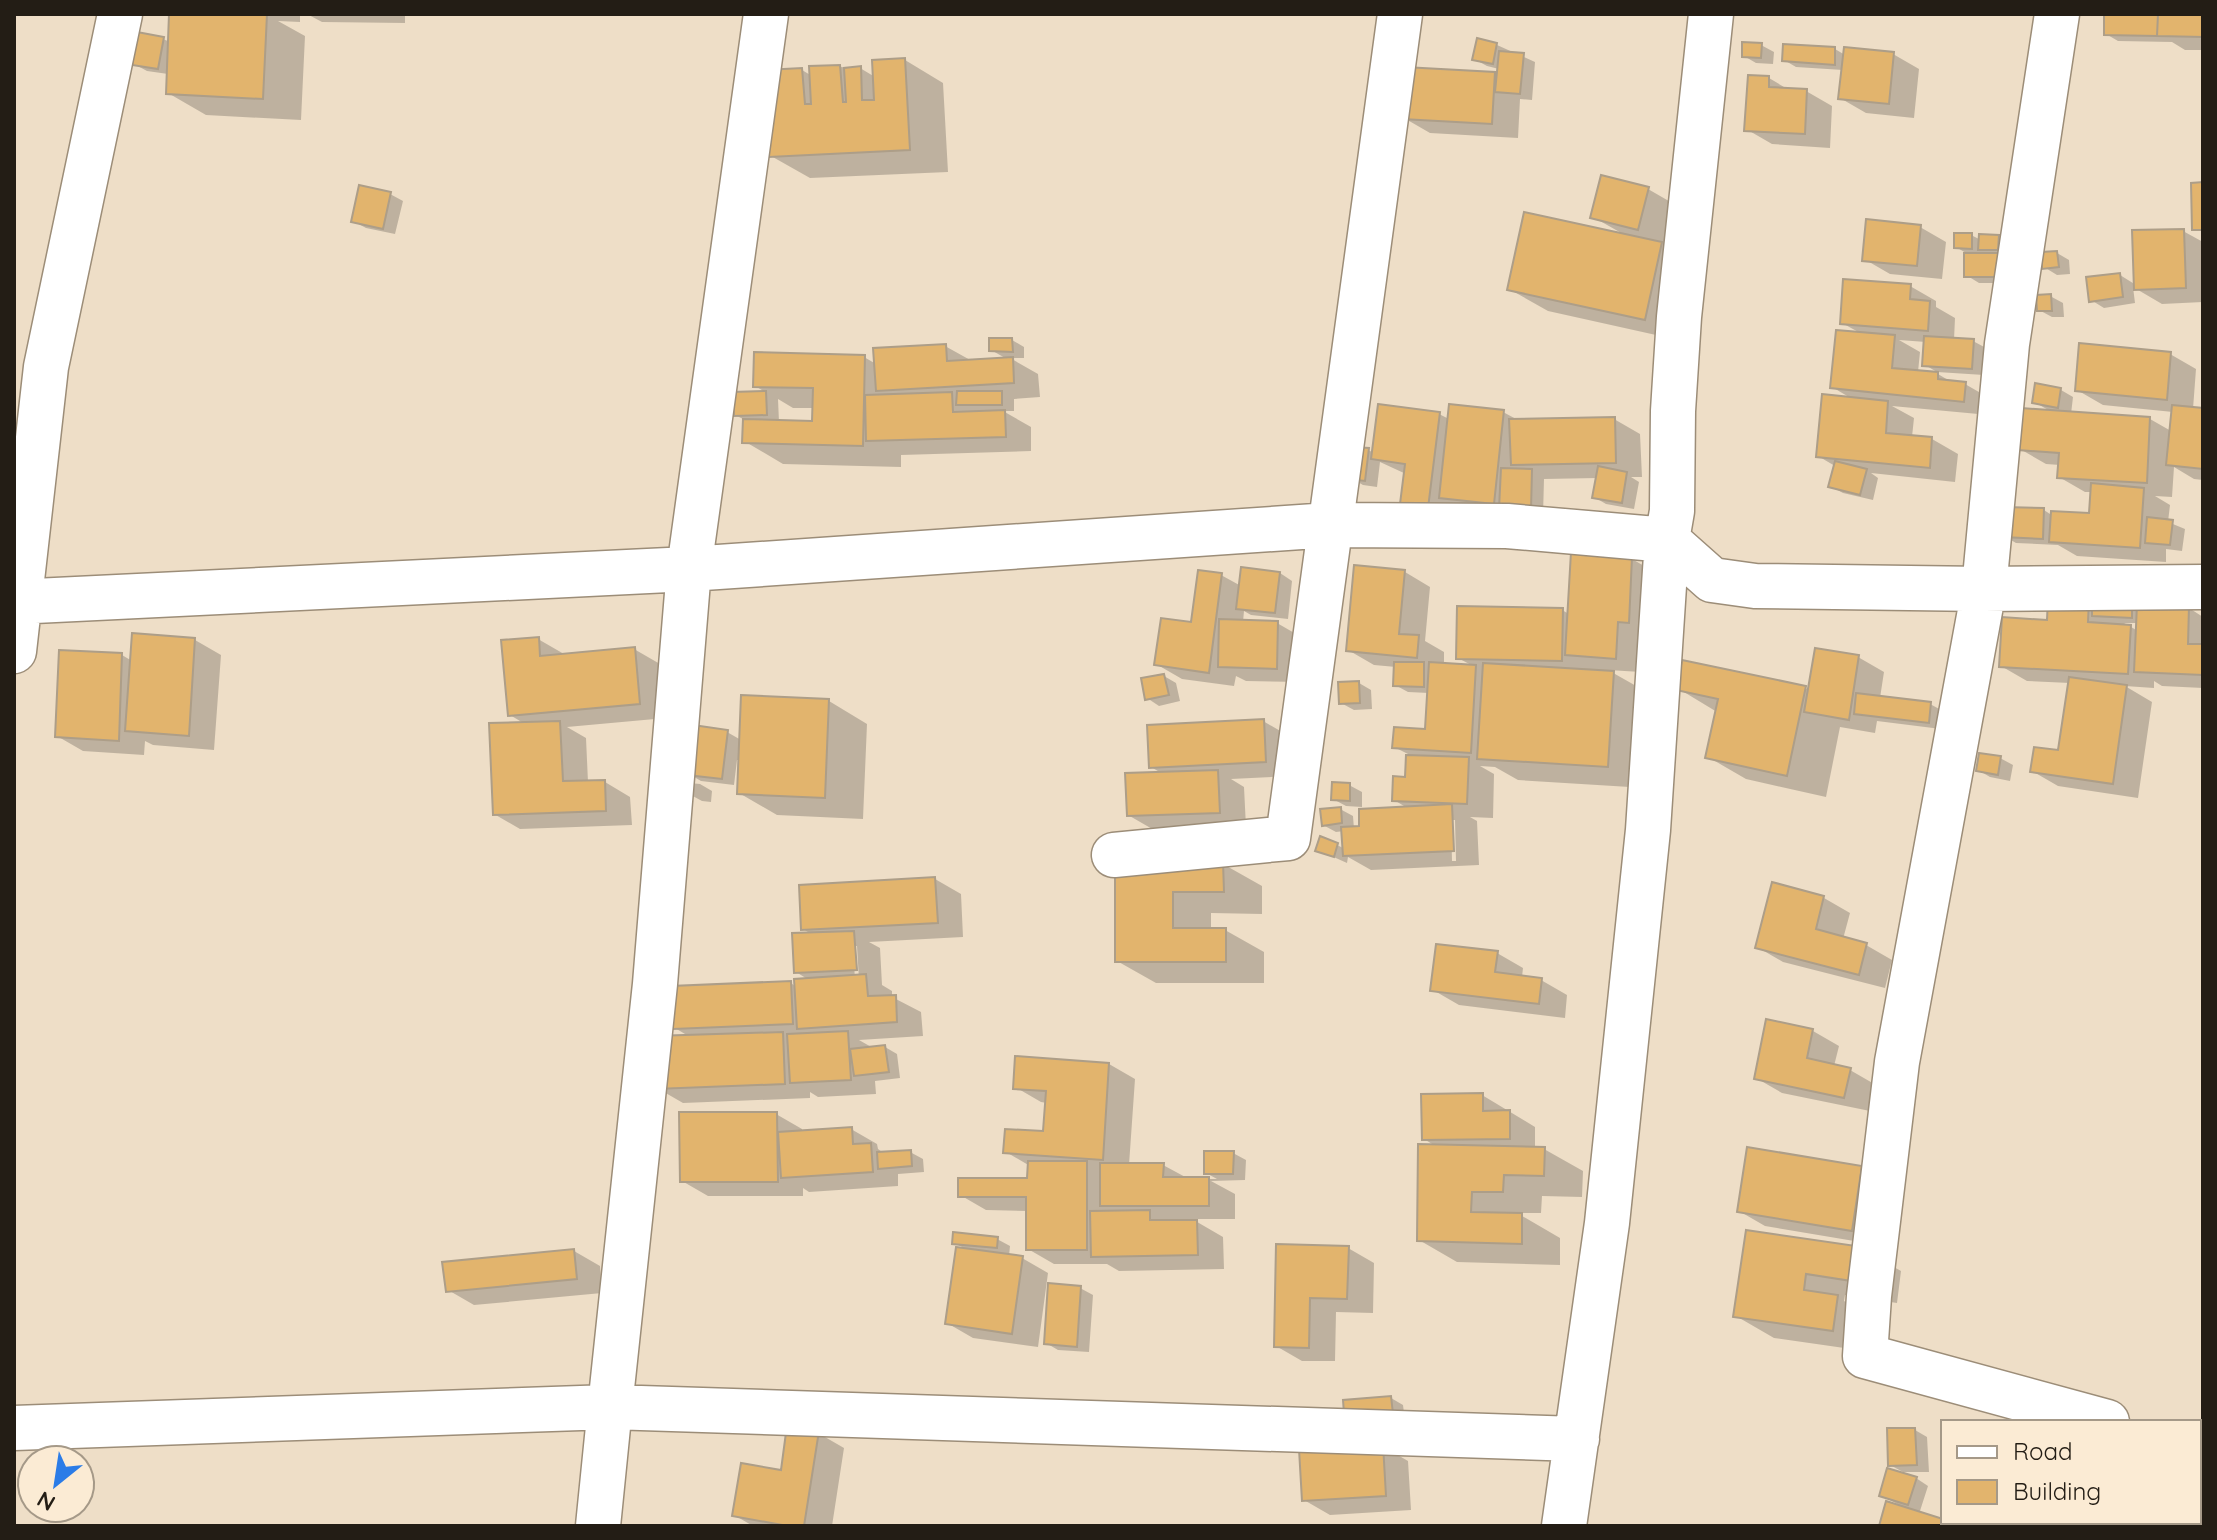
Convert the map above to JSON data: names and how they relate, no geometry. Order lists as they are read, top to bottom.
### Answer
{
  "legend": ["Road", "Building"],
  "north": "bottom left"
}
